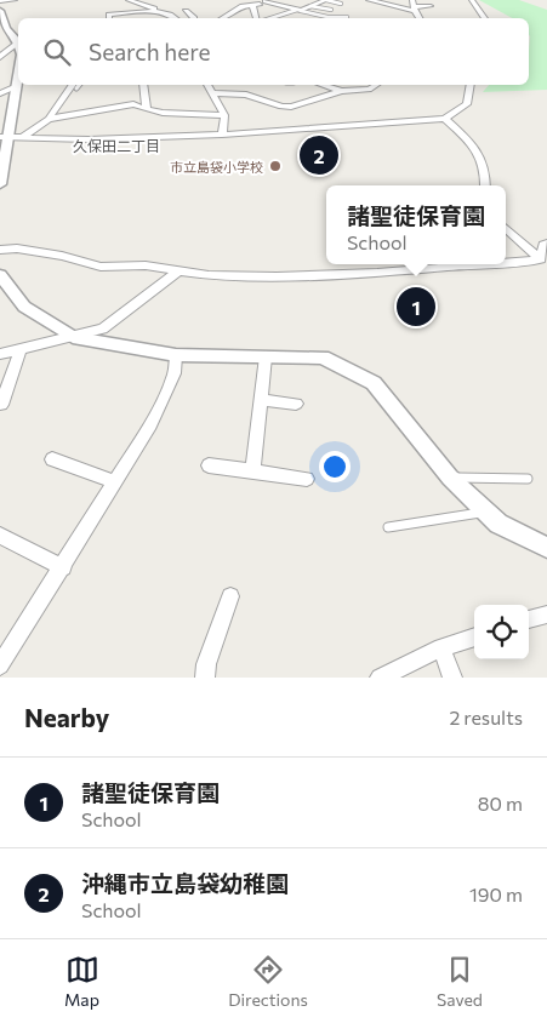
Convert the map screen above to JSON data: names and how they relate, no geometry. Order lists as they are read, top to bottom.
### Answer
{
  "districts": ["久保田二丁目"],
  "places": ["市立島袋小学校"],
  "page": {
    "search": "Search here",
    "pins": ["2", "1"],
    "popup": ["諸聖徒保育園", "School"],
    "heading": ["Nearby", "2 results"],
    "list": [
      {
        "mark": "1",
        "name": "諸聖徒保育園",
        "note": "School",
        "value": "80 m"
      },
      {
        "mark": "2",
        "name": "沖縄市立島袋幼稚園",
        "note": "School",
        "value": "190 m"
      }
    ],
    "nav": ["Map", "Directions", "Saved"]
  }
}
